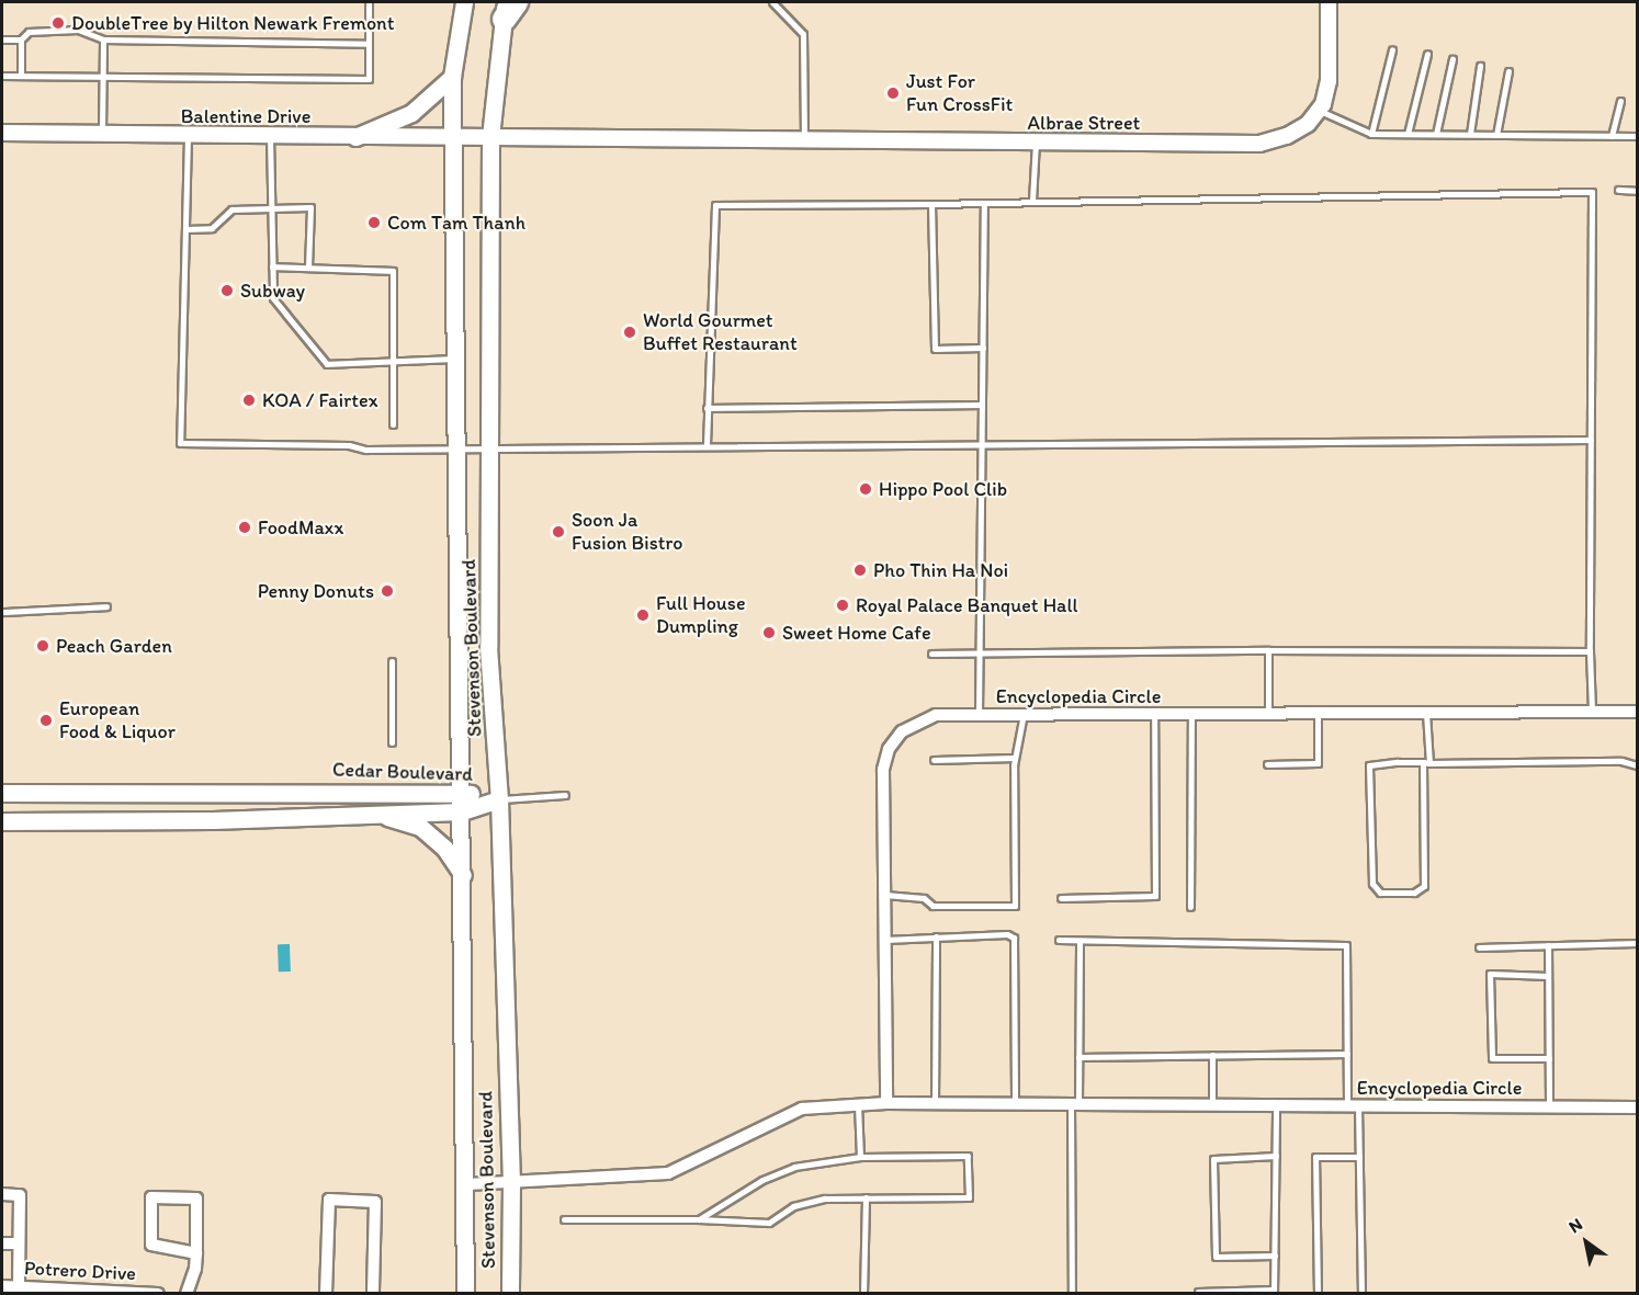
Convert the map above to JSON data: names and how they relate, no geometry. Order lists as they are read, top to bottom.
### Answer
{
  "streets": {
    "main road": ["Stevenson Boulevard", "Cedar Boulevard"],
    "street": [
      "Balentine Drive",
      "Albrae Street",
      "Encyclopedia Circle",
      "Potrero Drive"
    ]
  },
  "crossings": [
    ["Balentine Drive", "Albrae Street"],
    ["Balentine Drive", "Stevenson Boulevard"],
    ["Albrae Street", "Stevenson Boulevard"],
    ["Stevenson Boulevard", "Encyclopedia Circle"],
    ["Stevenson Boulevard", "Cedar Boulevard"]
  ],
  "places": [
    "DoubleTree by Hilton Newark Fremont",
    "Just For Fun CrossFit",
    "Com Tam Thanh",
    "Subway",
    "World Gourmet Buffet Restaurant",
    "KOA / Fairtex",
    "Hippo Pool Clib",
    "FoodMaxx",
    "Soon Ja Fusion Bistro",
    "Pho Thin Ha Noi",
    "Penny Donuts",
    "Royal Palace Banquet Hall",
    "Full House Dumpling",
    "Sweet Home Cafe",
    "Peach Garden",
    "European Food & Liquor"
  ],
  "north": "top left"
}
